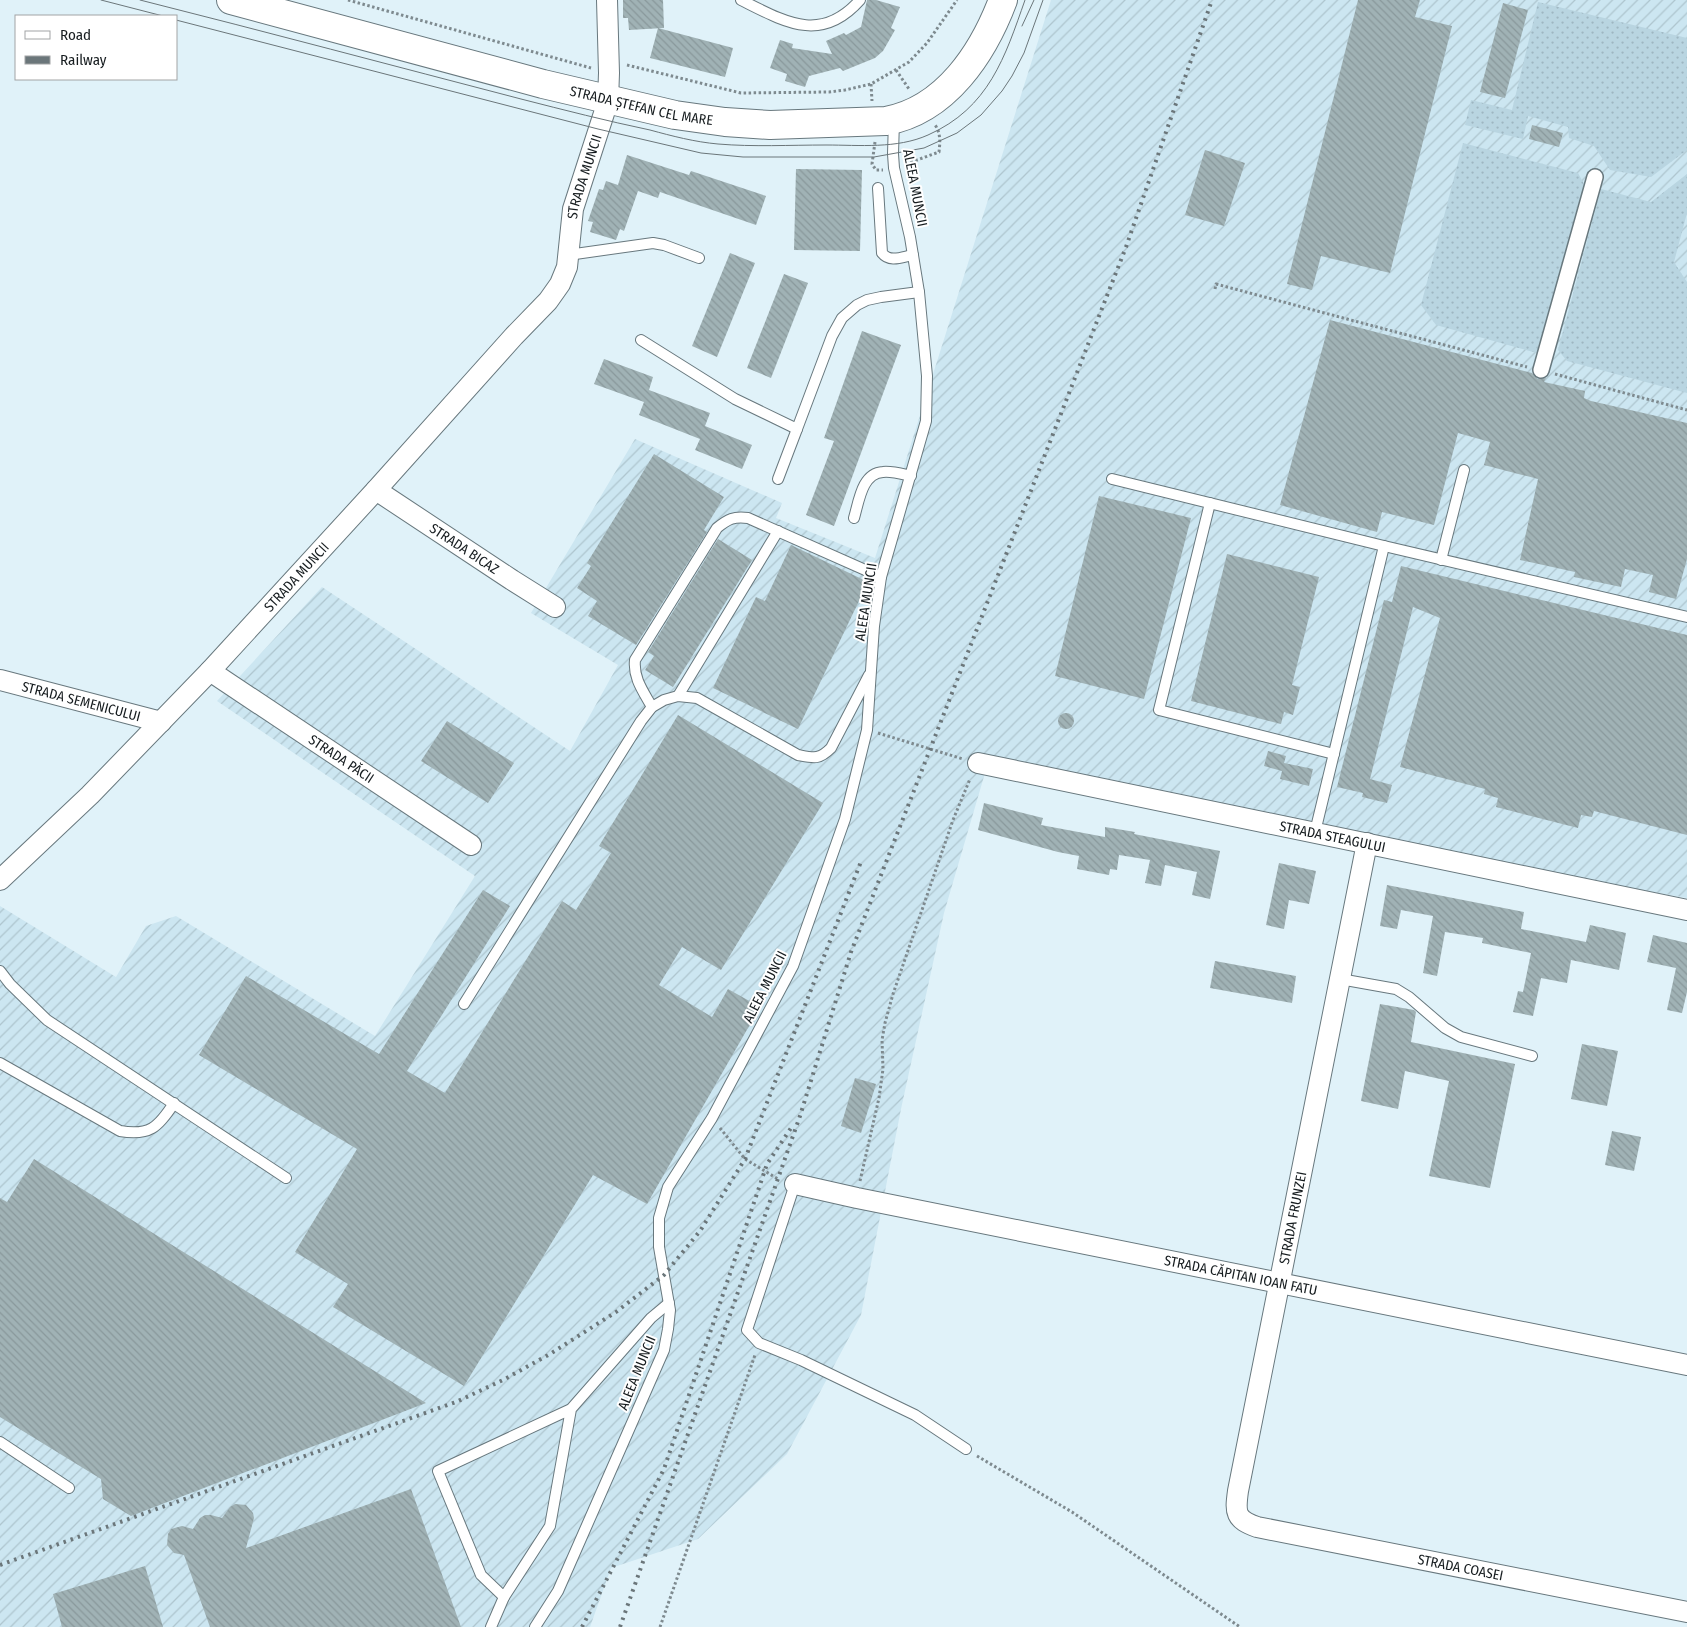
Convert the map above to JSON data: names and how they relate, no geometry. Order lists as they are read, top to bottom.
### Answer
{
  "streets": {
    "main road": ["STRADA ȘTEFAN CEL MARE"],
    "street": [
      "STRADA MUNCII",
      "STRADA BICAZ",
      "STRADA SEMENICULUI",
      "STRADA PĂCII",
      "STRADA STEAGULUI",
      "STRADA FRUNZEI",
      "STRADA CĂPITAN IOAN FATU",
      "STRADA COASEI"
    ],
    "lane": ["ALEEA MUNCII"]
  },
  "crossings": [
    ["STRADA ȘTEFAN CEL MARE", "STRADA MUNCII"],
    ["STRADA ȘTEFAN CEL MARE", "ALEEA MUNCII"],
    ["STRADA MUNCII", "STRADA BICAZ"],
    ["STRADA MUNCII", "STRADA SEMENICULUI"],
    ["STRADA MUNCII", "STRADA PĂCII"],
    ["STRADA STEAGULUI", "STRADA FRUNZEI"],
    ["STRADA FRUNZEI", "STRADA CĂPITAN IOAN FATU"],
    ["STRADA FRUNZEI", "STRADA COASEI"]
  ],
  "legend": ["Road", "Railway"]
}
